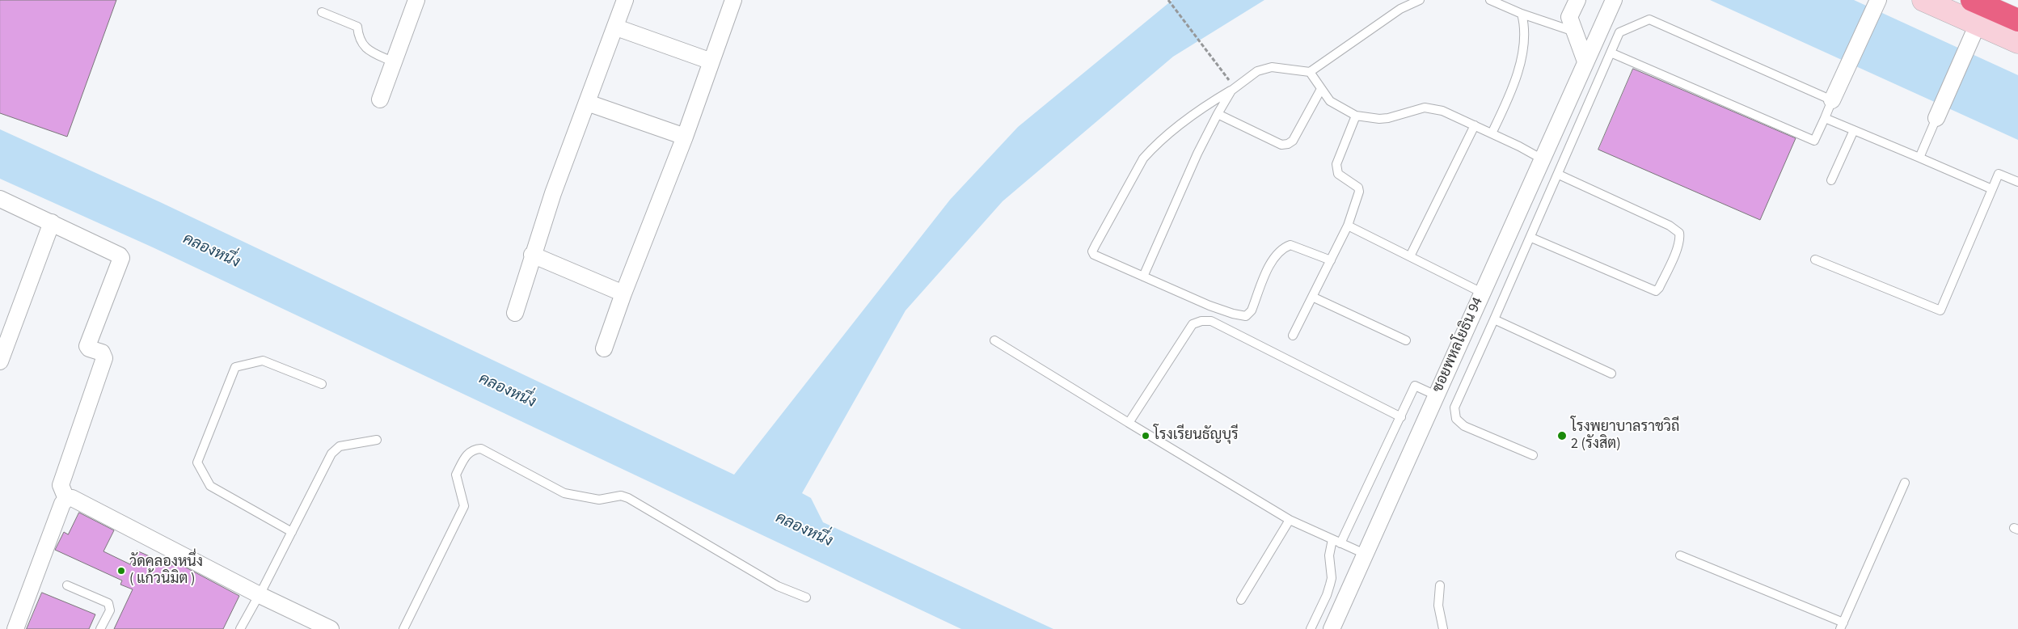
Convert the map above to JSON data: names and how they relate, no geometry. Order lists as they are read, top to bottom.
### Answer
{
  "streets": {
    "street": ["ซอยพหลโยธิน 94"]
  },
  "water": ["คลองหนึ่ง"],
  "places": ["โรงเรียนธัญบุรี", "โรงพยาบาลราชวิถี 2 (รังสิต)", "วัดคลองหนึ่ง ( แก้วนิมิต )"]
}
